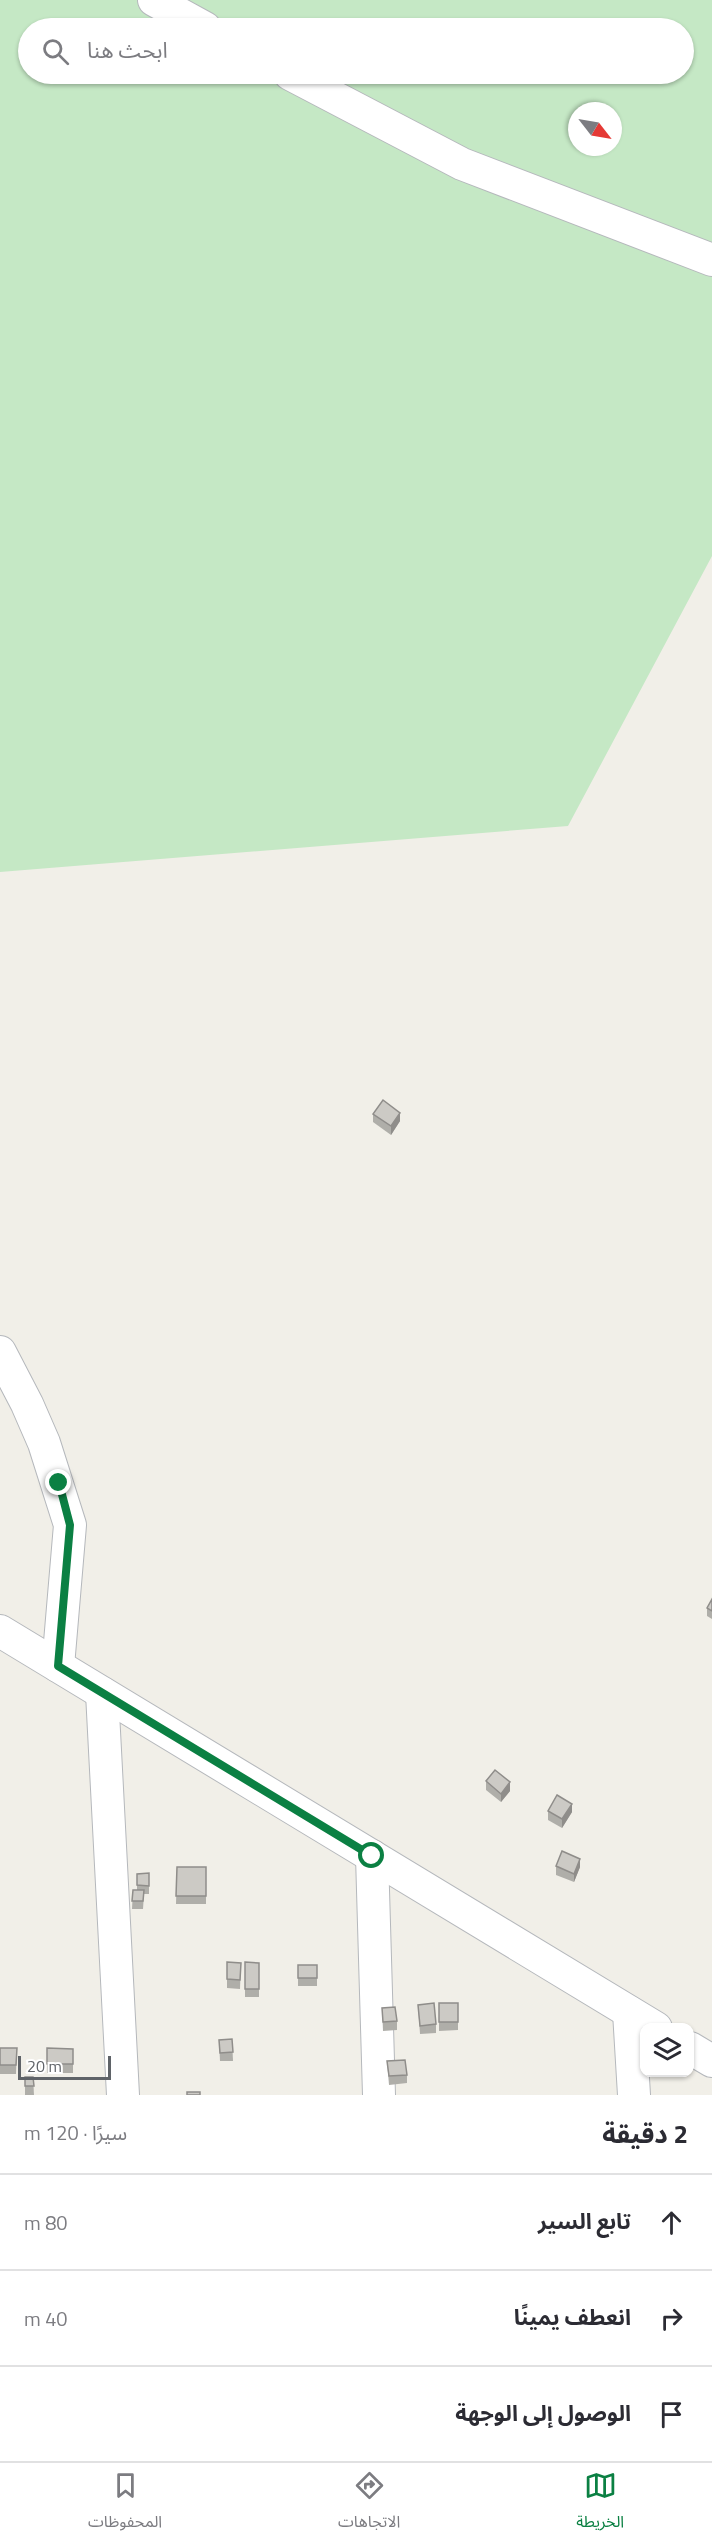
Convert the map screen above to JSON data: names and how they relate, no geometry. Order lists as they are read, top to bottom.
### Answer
{
  "scale_bar": "20 m",
  "north": "bottom right",
  "page": {
    "search": "ابحث هنا",
    "scale": "20 m",
    "heading": ["2 دقيقة", "سيرًا · 120 m"],
    "list": [
      ["تابع السير", "80 m"],
      ["انعطف يمينًا", "40 m"],
      "الوصول إلى الوجهة"
    ],
    "nav": ["الخريطة", "الاتجاهات", "المحفوظات"]
  }
}
